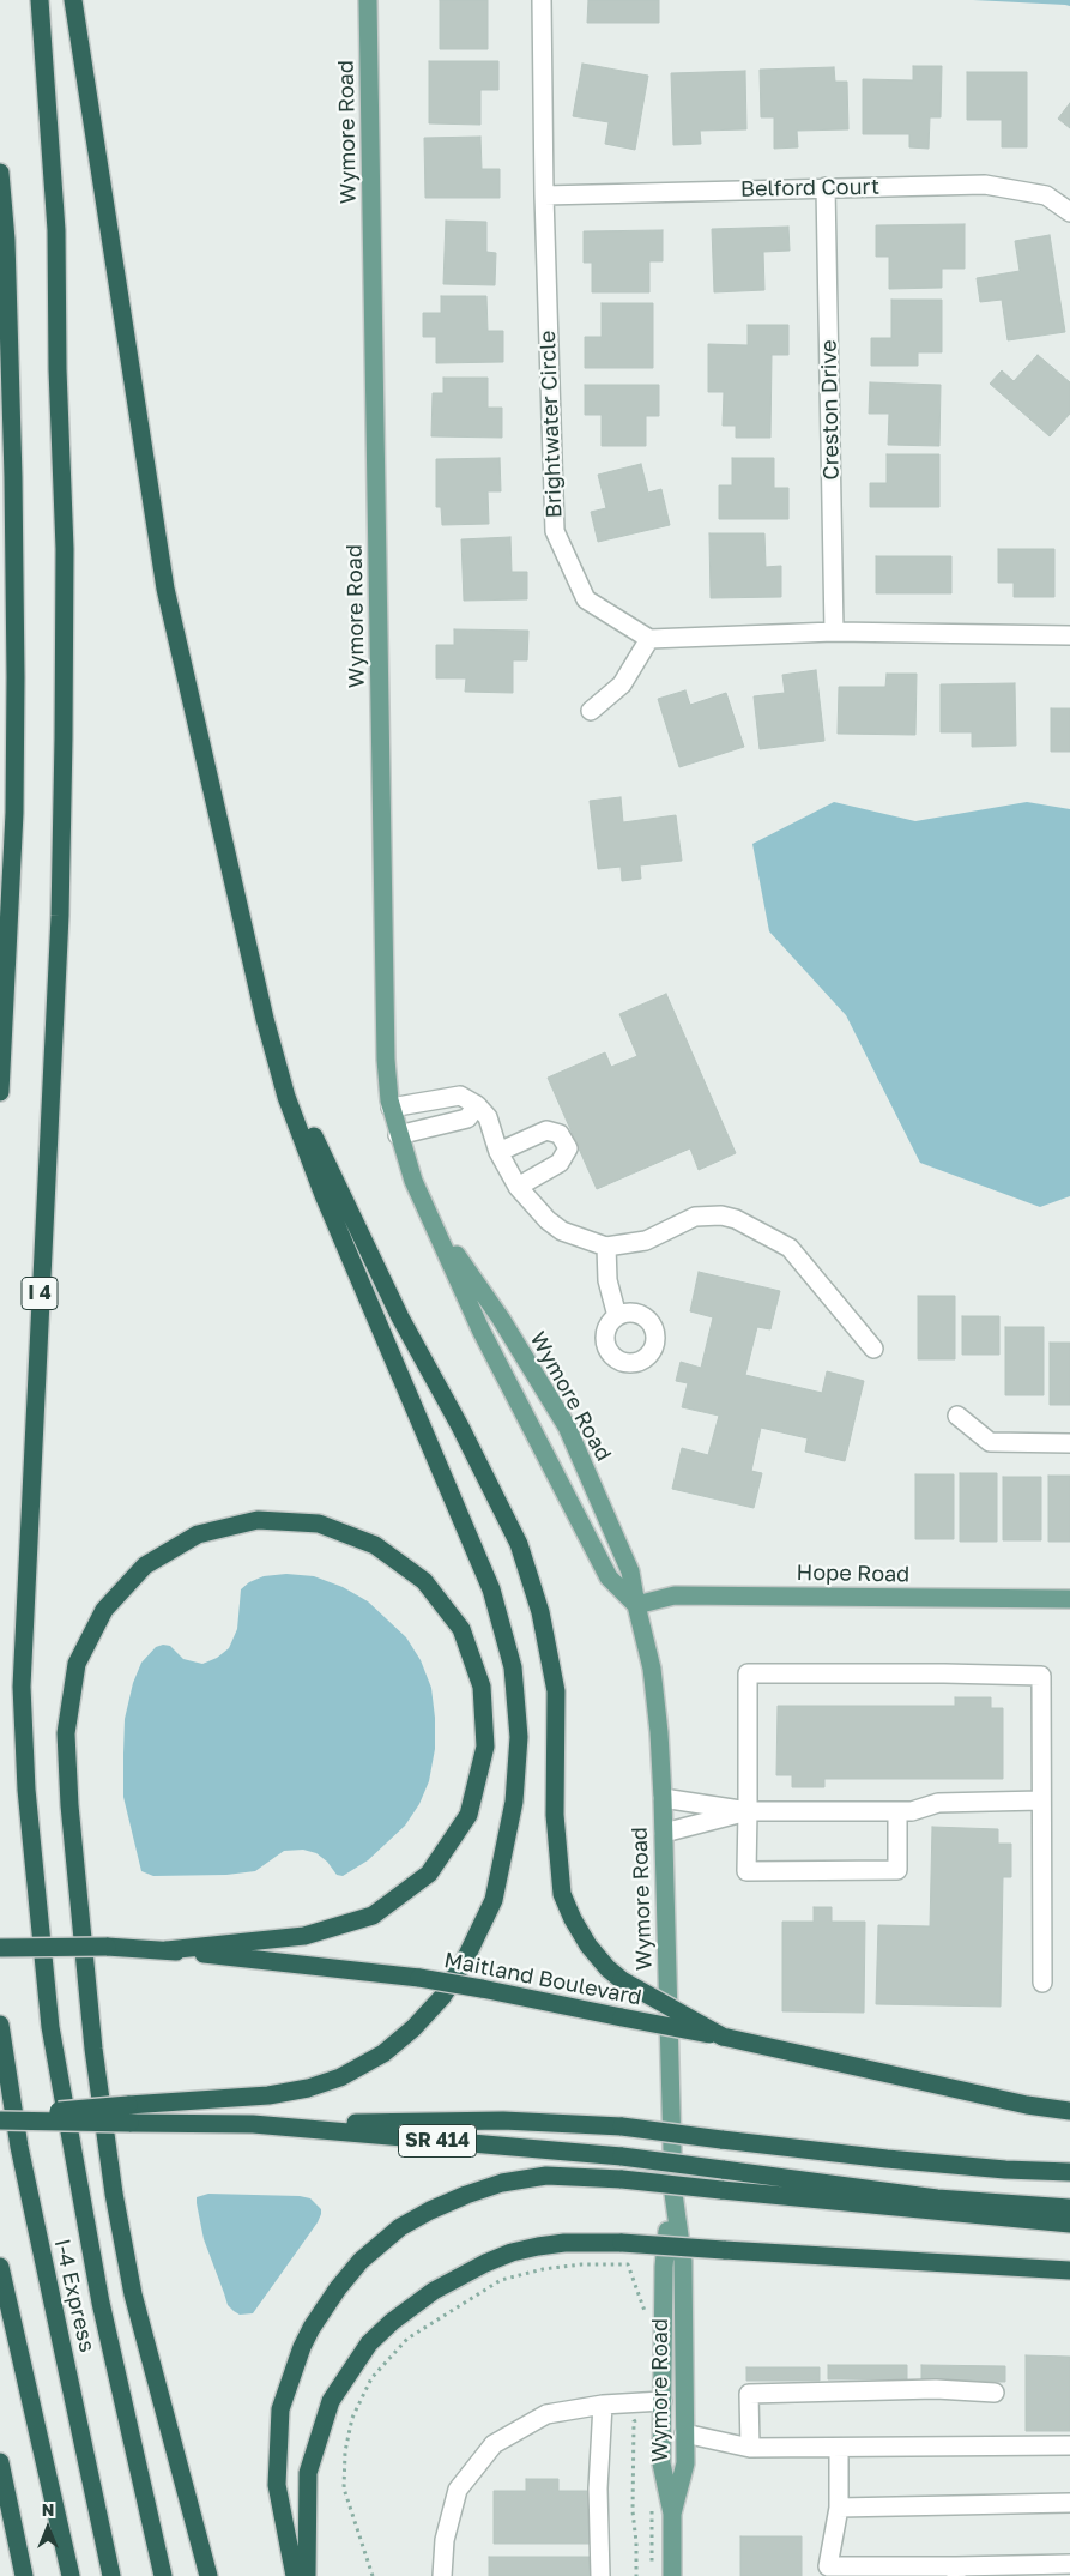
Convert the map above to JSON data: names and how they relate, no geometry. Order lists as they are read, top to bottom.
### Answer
{
  "streets": {
    "highway": [
      "I 4",
      "Maitland Boulevard",
      "SR 414",
      "I-4 Express"
    ],
    "main road": ["Wymore Road", "Hope Road"],
    "street": ["Belford Court", "Creston Drive", "Brightwater Circle"]
  },
  "crossings": [
    ["Wymore Road", "Hope Road"],
    ["Belford Court", "Creston Drive"],
    ["Belford Court", "Brightwater Circle"]
  ],
  "north": "top"
}
